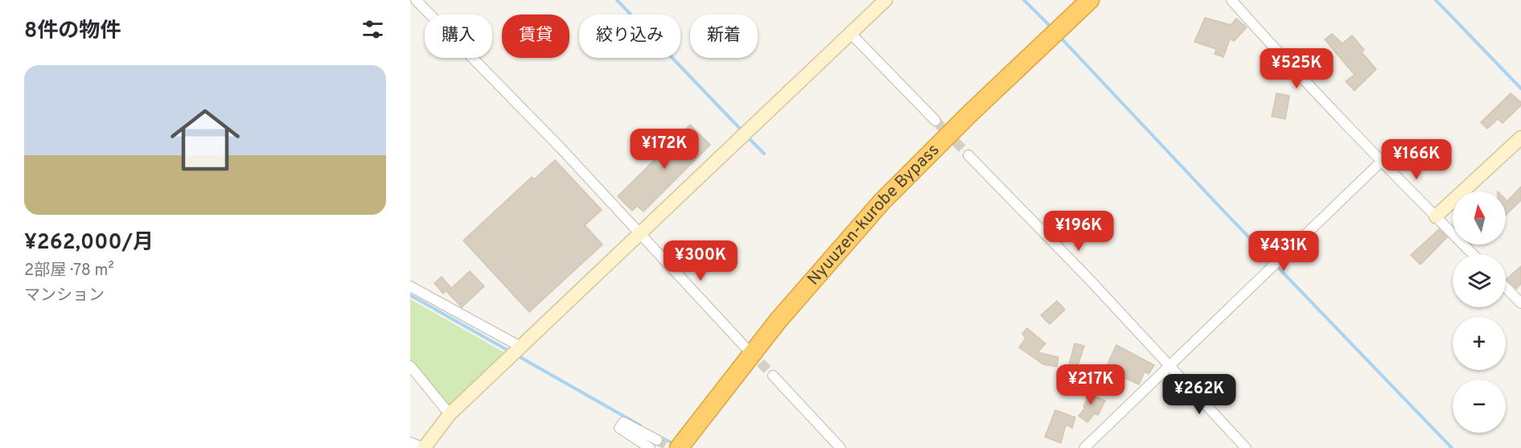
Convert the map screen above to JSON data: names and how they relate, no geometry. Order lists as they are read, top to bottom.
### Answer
{
  "streets": {
    "highway": ["Nyuuzen-kurobe Bypass"]
  },
  "north": "top",
  "page": {
    "heading": "8件の物件",
    "chip": [
      "購入",
      "賃貸",
      "絞り込み",
      "新着"
    ],
    "price": [
      "¥525K",
      "¥172K",
      "¥166K",
      "¥196K",
      "¥431K",
      "¥300K",
      "¥217K",
      "¥262K"
    ],
    "list": [
      {
        "name": "¥262,000/月",
        "note": "2部屋 · 78 m² · マンション"
      }
    ],
    "map_buttons": ["+", "−"]
  }
}
